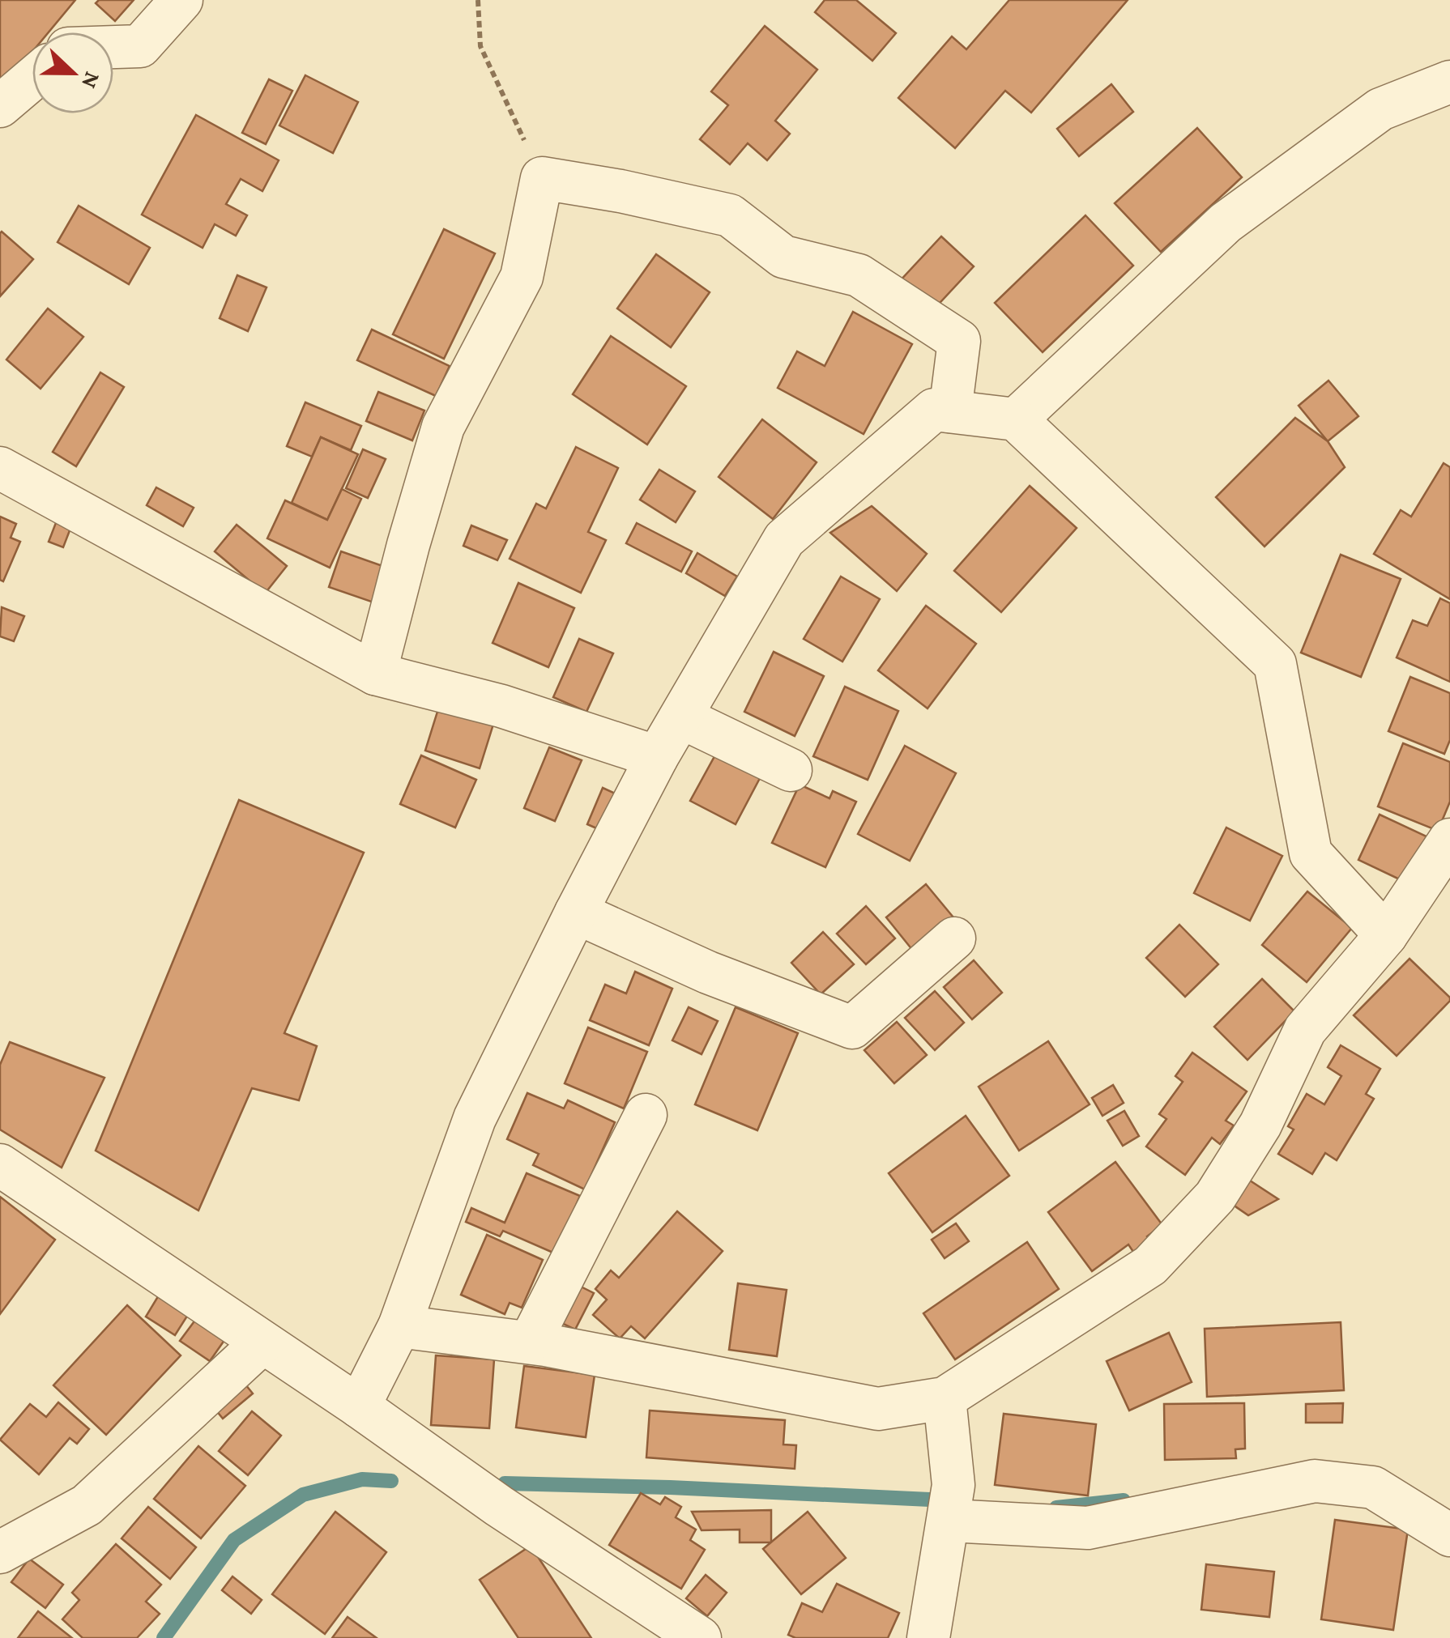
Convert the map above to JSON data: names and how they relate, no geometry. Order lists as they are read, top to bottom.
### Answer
{
  "north": "right"
}
